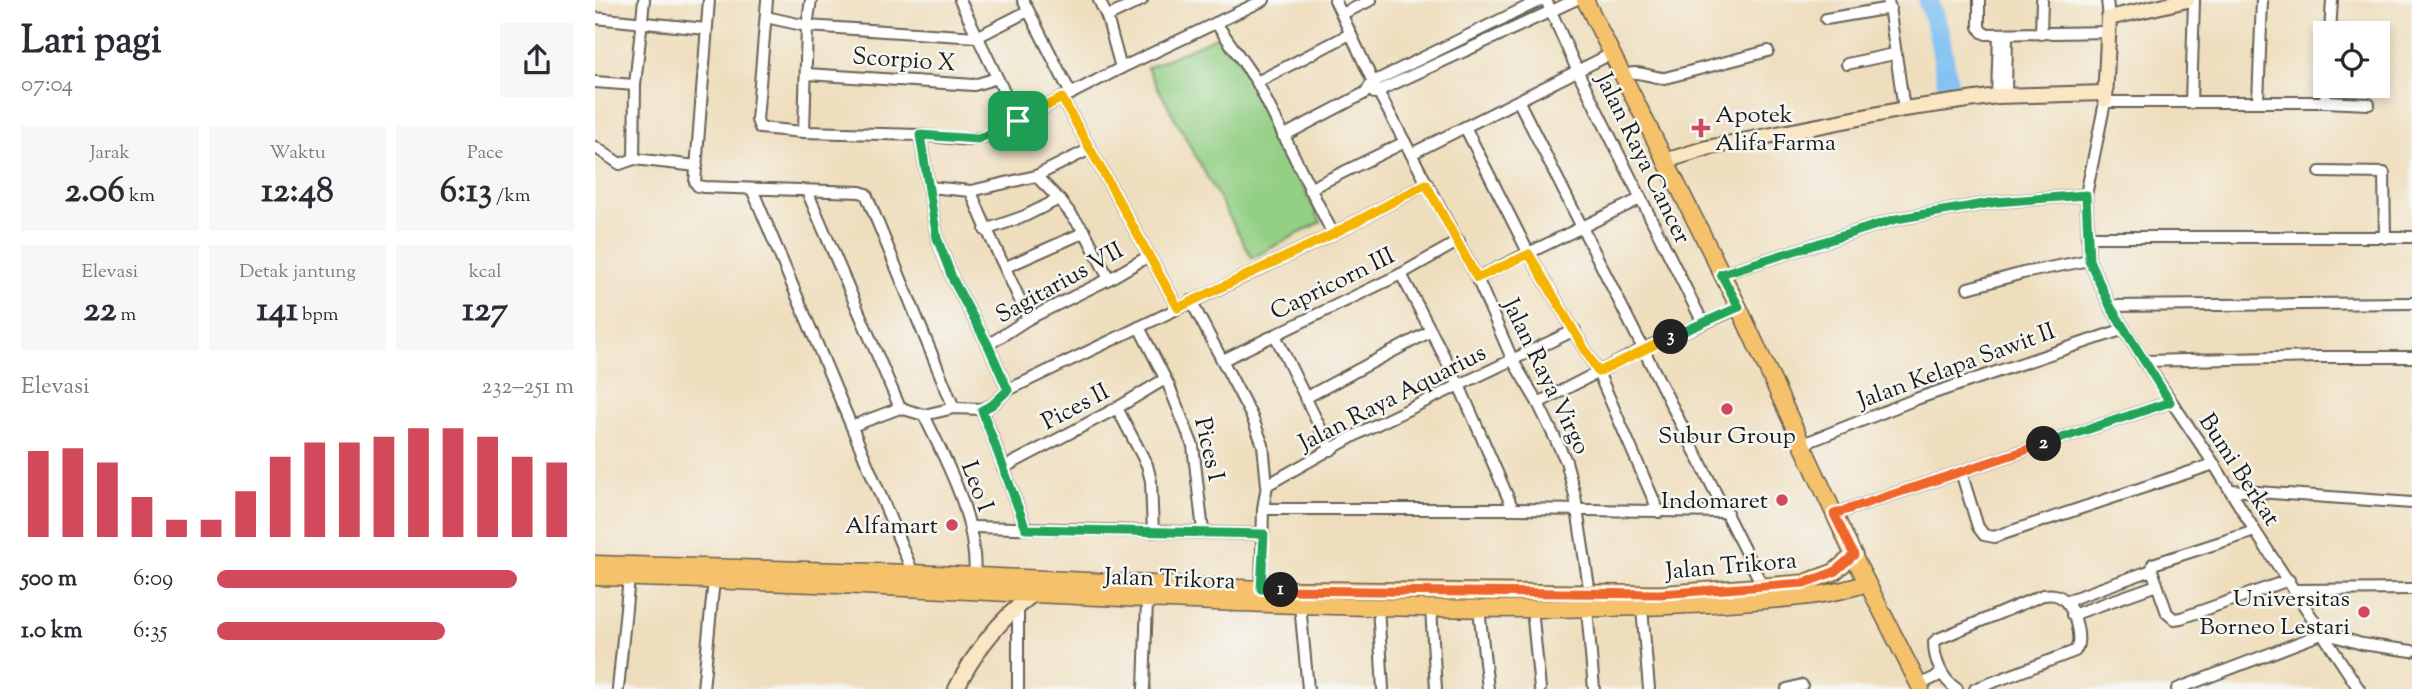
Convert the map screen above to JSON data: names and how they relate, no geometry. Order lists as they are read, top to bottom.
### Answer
{
  "streets": {
    "main road": ["Jalan Trikora"],
    "street": [
      "Scorpio X",
      "Jalan Raya Cancer",
      "Sagitarius VII",
      "Capricorn III",
      "Jalan Kelapa Sawit II",
      "Jalan Raya Virgo",
      "Jalan Raya Aquarius",
      "Pices II",
      "Pices I",
      "Bumi Berkat",
      "Leo I"
    ]
  },
  "crossings": [
    ["Capricorn III", "Jalan Raya Virgo"],
    ["Jalan Kelapa Sawit II", "Bumi Berkat"],
    ["Jalan Raya Virgo", "Jalan Raya Aquarius"],
    ["Jalan Raya Virgo", "Jalan Trikora"],
    ["Pices II", "Pices I"],
    ["Leo I", "Jalan Trikora"]
  ],
  "places": {
    "health": ["Apotek Alifa Farma"],
    "other": [
      "Subur Group",
      "Indomaret",
      "Alfamart",
      "Universitas Borneo Lestari"
    ]
  },
  "page": {
    "heading": ["Lari pagi", "07:04"],
    "stats": [
      ["Jarak", "2.06 km"],
      ["Waktu", "12:48"],
      ["Pace", "6:13 /km"],
      ["Elevasi", "22 m"],
      ["Detak jantung", "141 bpm"],
      ["kcal", "127"]
    ],
    "pins": ["3", "2", "1"],
    "chart": ["Elevasi", "232–251 m"],
    "list": [
      {
        "name": "500 m",
        "note": "6:09"
      },
      {
        "name": "1.0 km",
        "note": "6:35"
      }
    ]
  }
}
